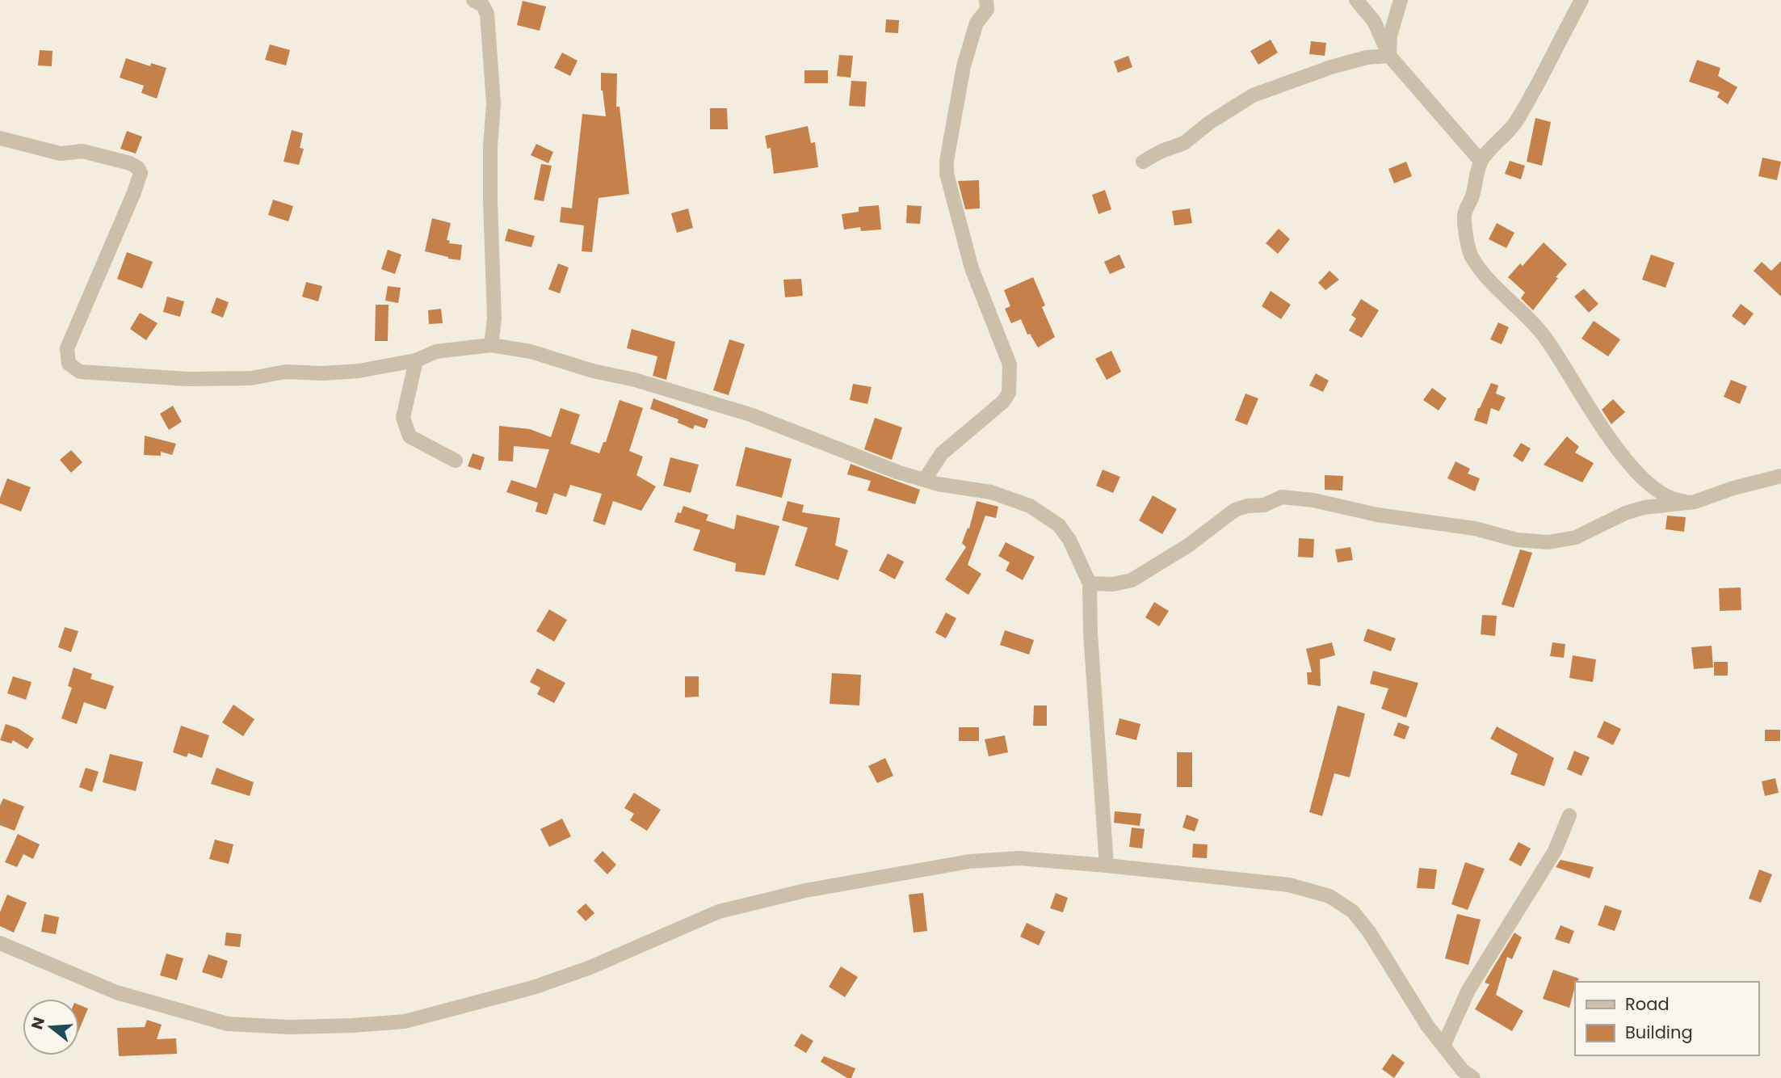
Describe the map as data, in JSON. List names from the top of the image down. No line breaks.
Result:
{"legend":["Road","Building"],"north":"left"}
